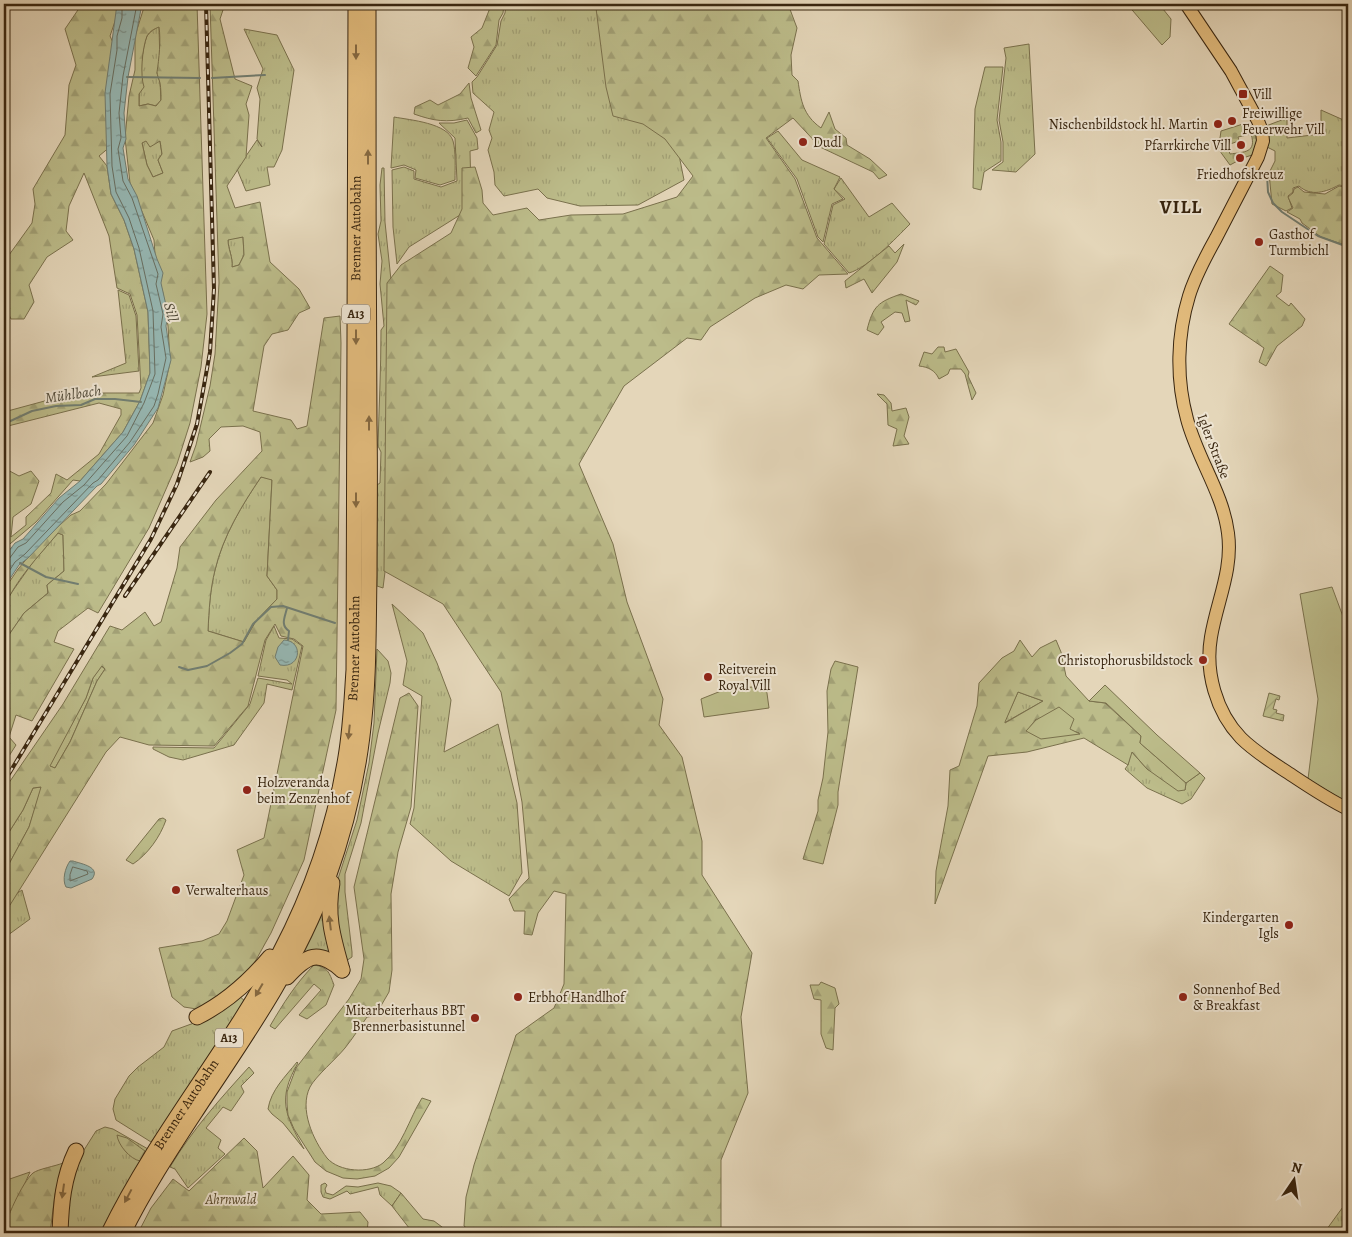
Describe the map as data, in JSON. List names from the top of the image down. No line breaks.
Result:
{"streets":{"highway":["Brenner Autobahn","A13"],"main road":["Igler Straße"]},"districts":["VILL"],"water":["Sill","Mühlbach"],"parks":["Ahrnwald"],"places":{"transit":["Vill"],"other":["Freiwillige Feuerwehr Vill","Nischenbildstock hl. Martin","Dudl","Pfarrkirche Vill","Friedhofskreuz","Gasthof Turmbichl","Christophorusbildstock","Reitverein Royal Vill","Holzveranda beim Zenzenhof","Verwalterhaus","Kindergarten Igls","Erbhof Handlhof","Sonnenhof Bed & Breakfast","Mitarbeiterhaus BBT Brennerbasistunnel"]},"north":"top"}
